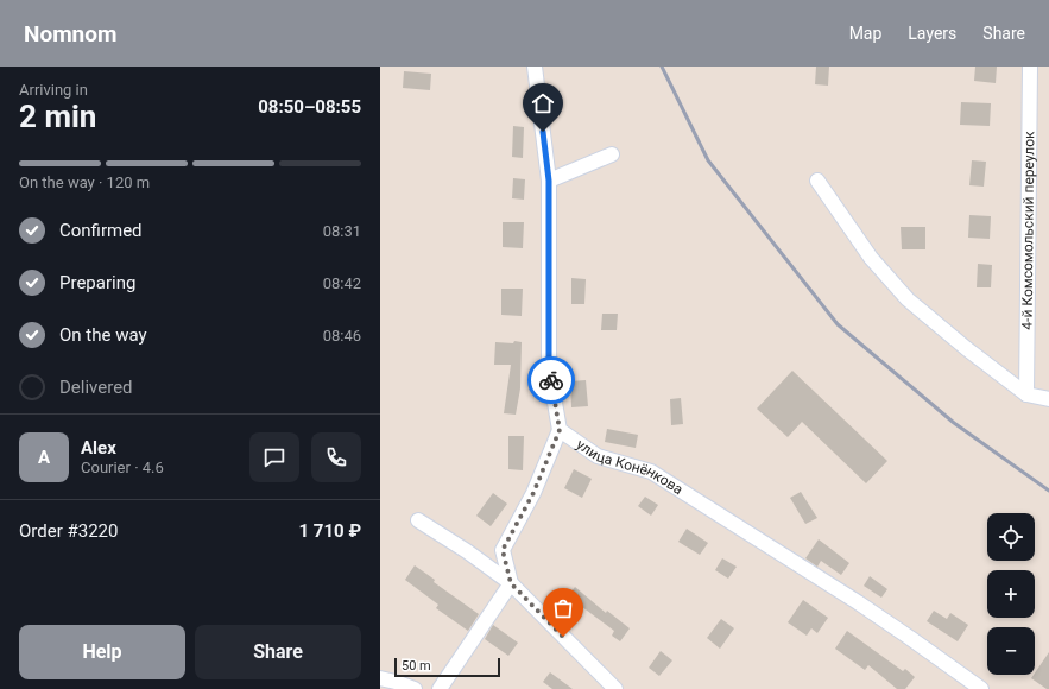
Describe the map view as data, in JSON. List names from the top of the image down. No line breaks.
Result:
{"streets":{"street":["4-й Комсомольский переулок","улица Конёнкова"]},"scale_bar":"50 m","page":{"header":"Nomnom","nav":["Map","Layers","Share"],"heading":["2 min","Arriving in","08:50–08:55"],"panel":["Alex","Courier · 4.6","Order #3220","1 710 ₽"],"bar":"On the way · 120 m","list":[["Confirmed","08:31"],["Preparing","08:42"],["On the way","08:46"],"Delivered"],"round":"A","map_buttons":["+","−"],"buttons":["Help","Share"],"scale":"50 m"}}
